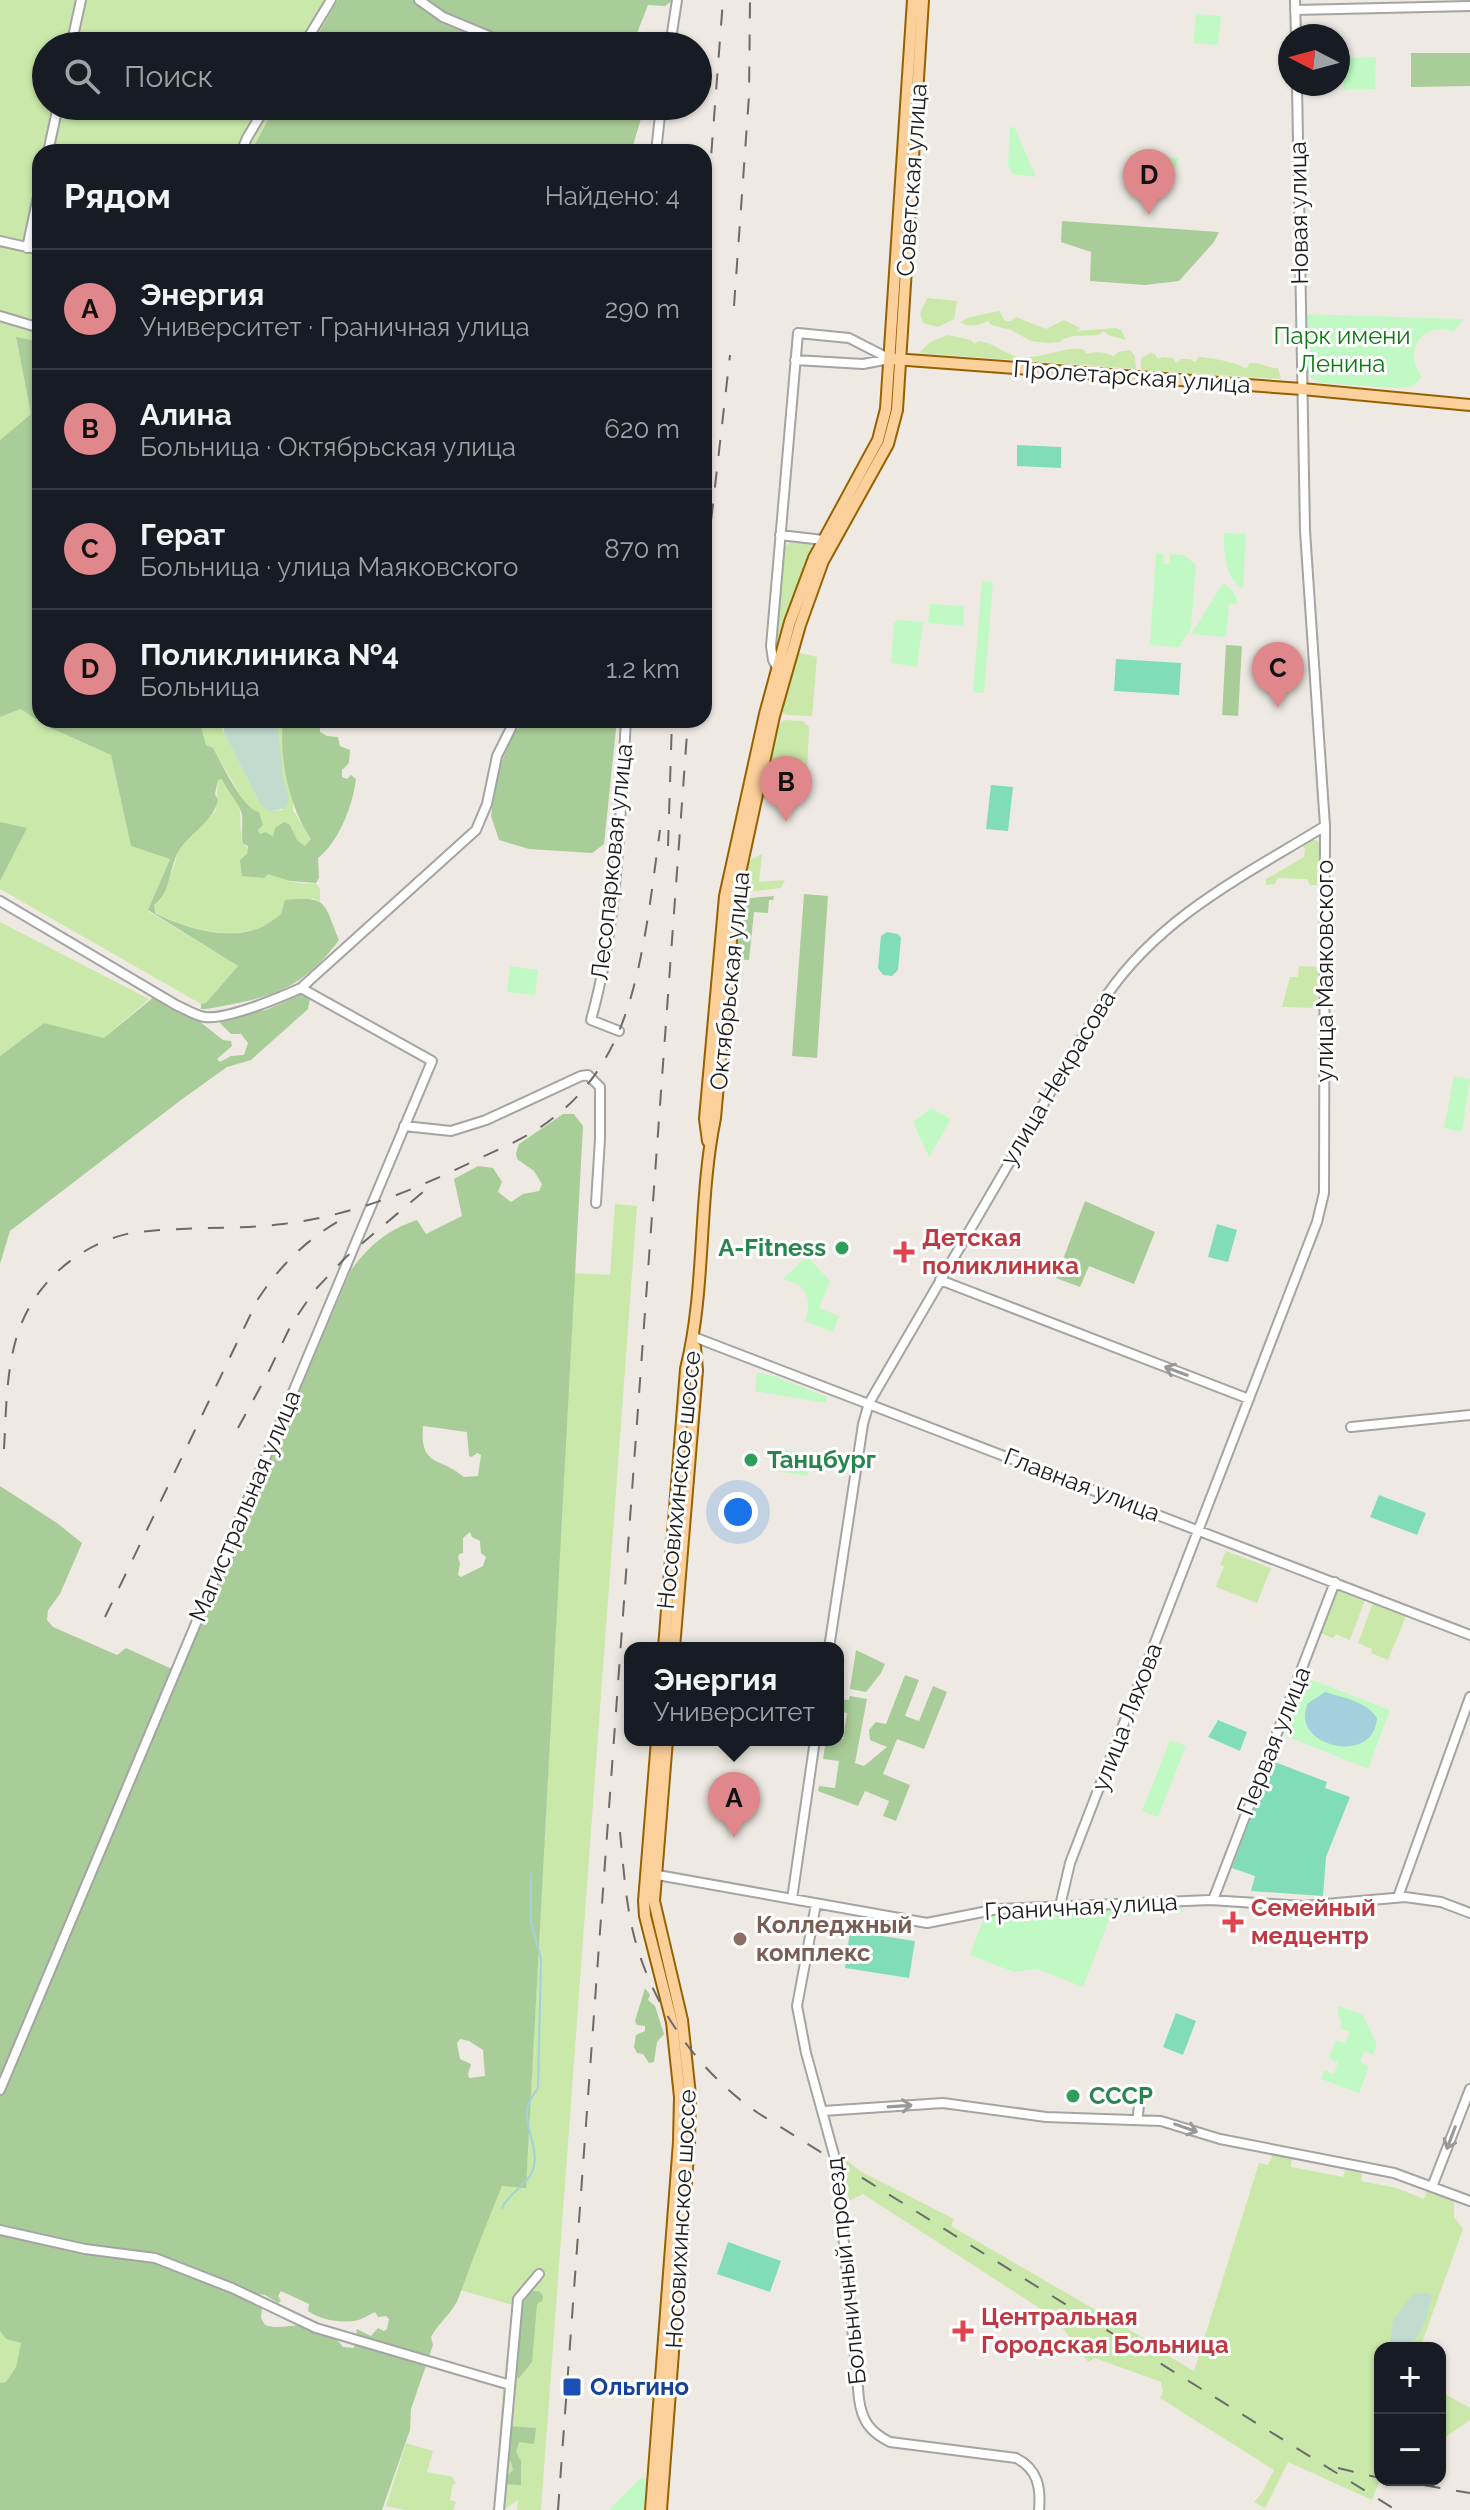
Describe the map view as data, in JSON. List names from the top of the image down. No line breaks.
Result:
{"streets":{"main road":["Советская улица","Пролетарская улица","Октябрьская улица","Носовихинское шоссе"],"street":["Новая улица","Лесопарковая улица","улица Маяковского","улица Некрасова","Главная улица","Магистральная улица","улица Ляхова","Первая улица","Граничная улица","Больничный проезд"]},"crossings":[["Советская улица","Пролетарская улица"],["Советская улица","Октябрьская улица"],["Новая улица","Пролетарская улица"],["Новая улица","улица Маяковского"],["Пролетарская улица","улица Маяковского"],["Пролетарская улица","Октябрьская улица"],["улица Маяковского","улица Некрасова"],["улица Маяковского","Главная улица"],["улица Маяковского","улица Ляхова"],["Октябрьская улица","Носовихинское шоссе"],["Октябрьская улица","Главная улица"],["улица Некрасова","Главная улица"],["Носовихинское шоссе","Главная улица"],["Носовихинское шоссе","Граничная улица"],["Главная улица","улица Ляхова"],["Главная улица","Первая улица"],["улица Ляхова","Граничная улица"],["Первая улица","Граничная улица"],["Граничная улица","Больничный проезд"]],"parks":["Парк имени Ленина"],"places":{"other":["A-Fitness","Танцбург","Колледжный комплекс","СССР"],"health":["Детская поликлиника","Семейный медцентр","Центральная Городская Больница"],"transit":["Ольгино"]},"north":"left","page":{"search":"Поиск","heading":["Рядом","Найдено: 4"],"pins":["D","C","B","A"],"list":[{"mark":"A","name":"Энергия","note":"Университет · Граничная улица","value":"290 m"},{"mark":"B","name":"Алина","note":"Больница · Октябрьская улица","value":"620 m"},{"mark":"C","name":"Герат","note":"Больница · улица Маяковского","value":"870 m"},{"mark":"D","name":"Поликлиника №4","note":"Больница","value":"1.2 km"}],"popup":["Энергия","Университет"],"map_buttons":["+","−"]}}
